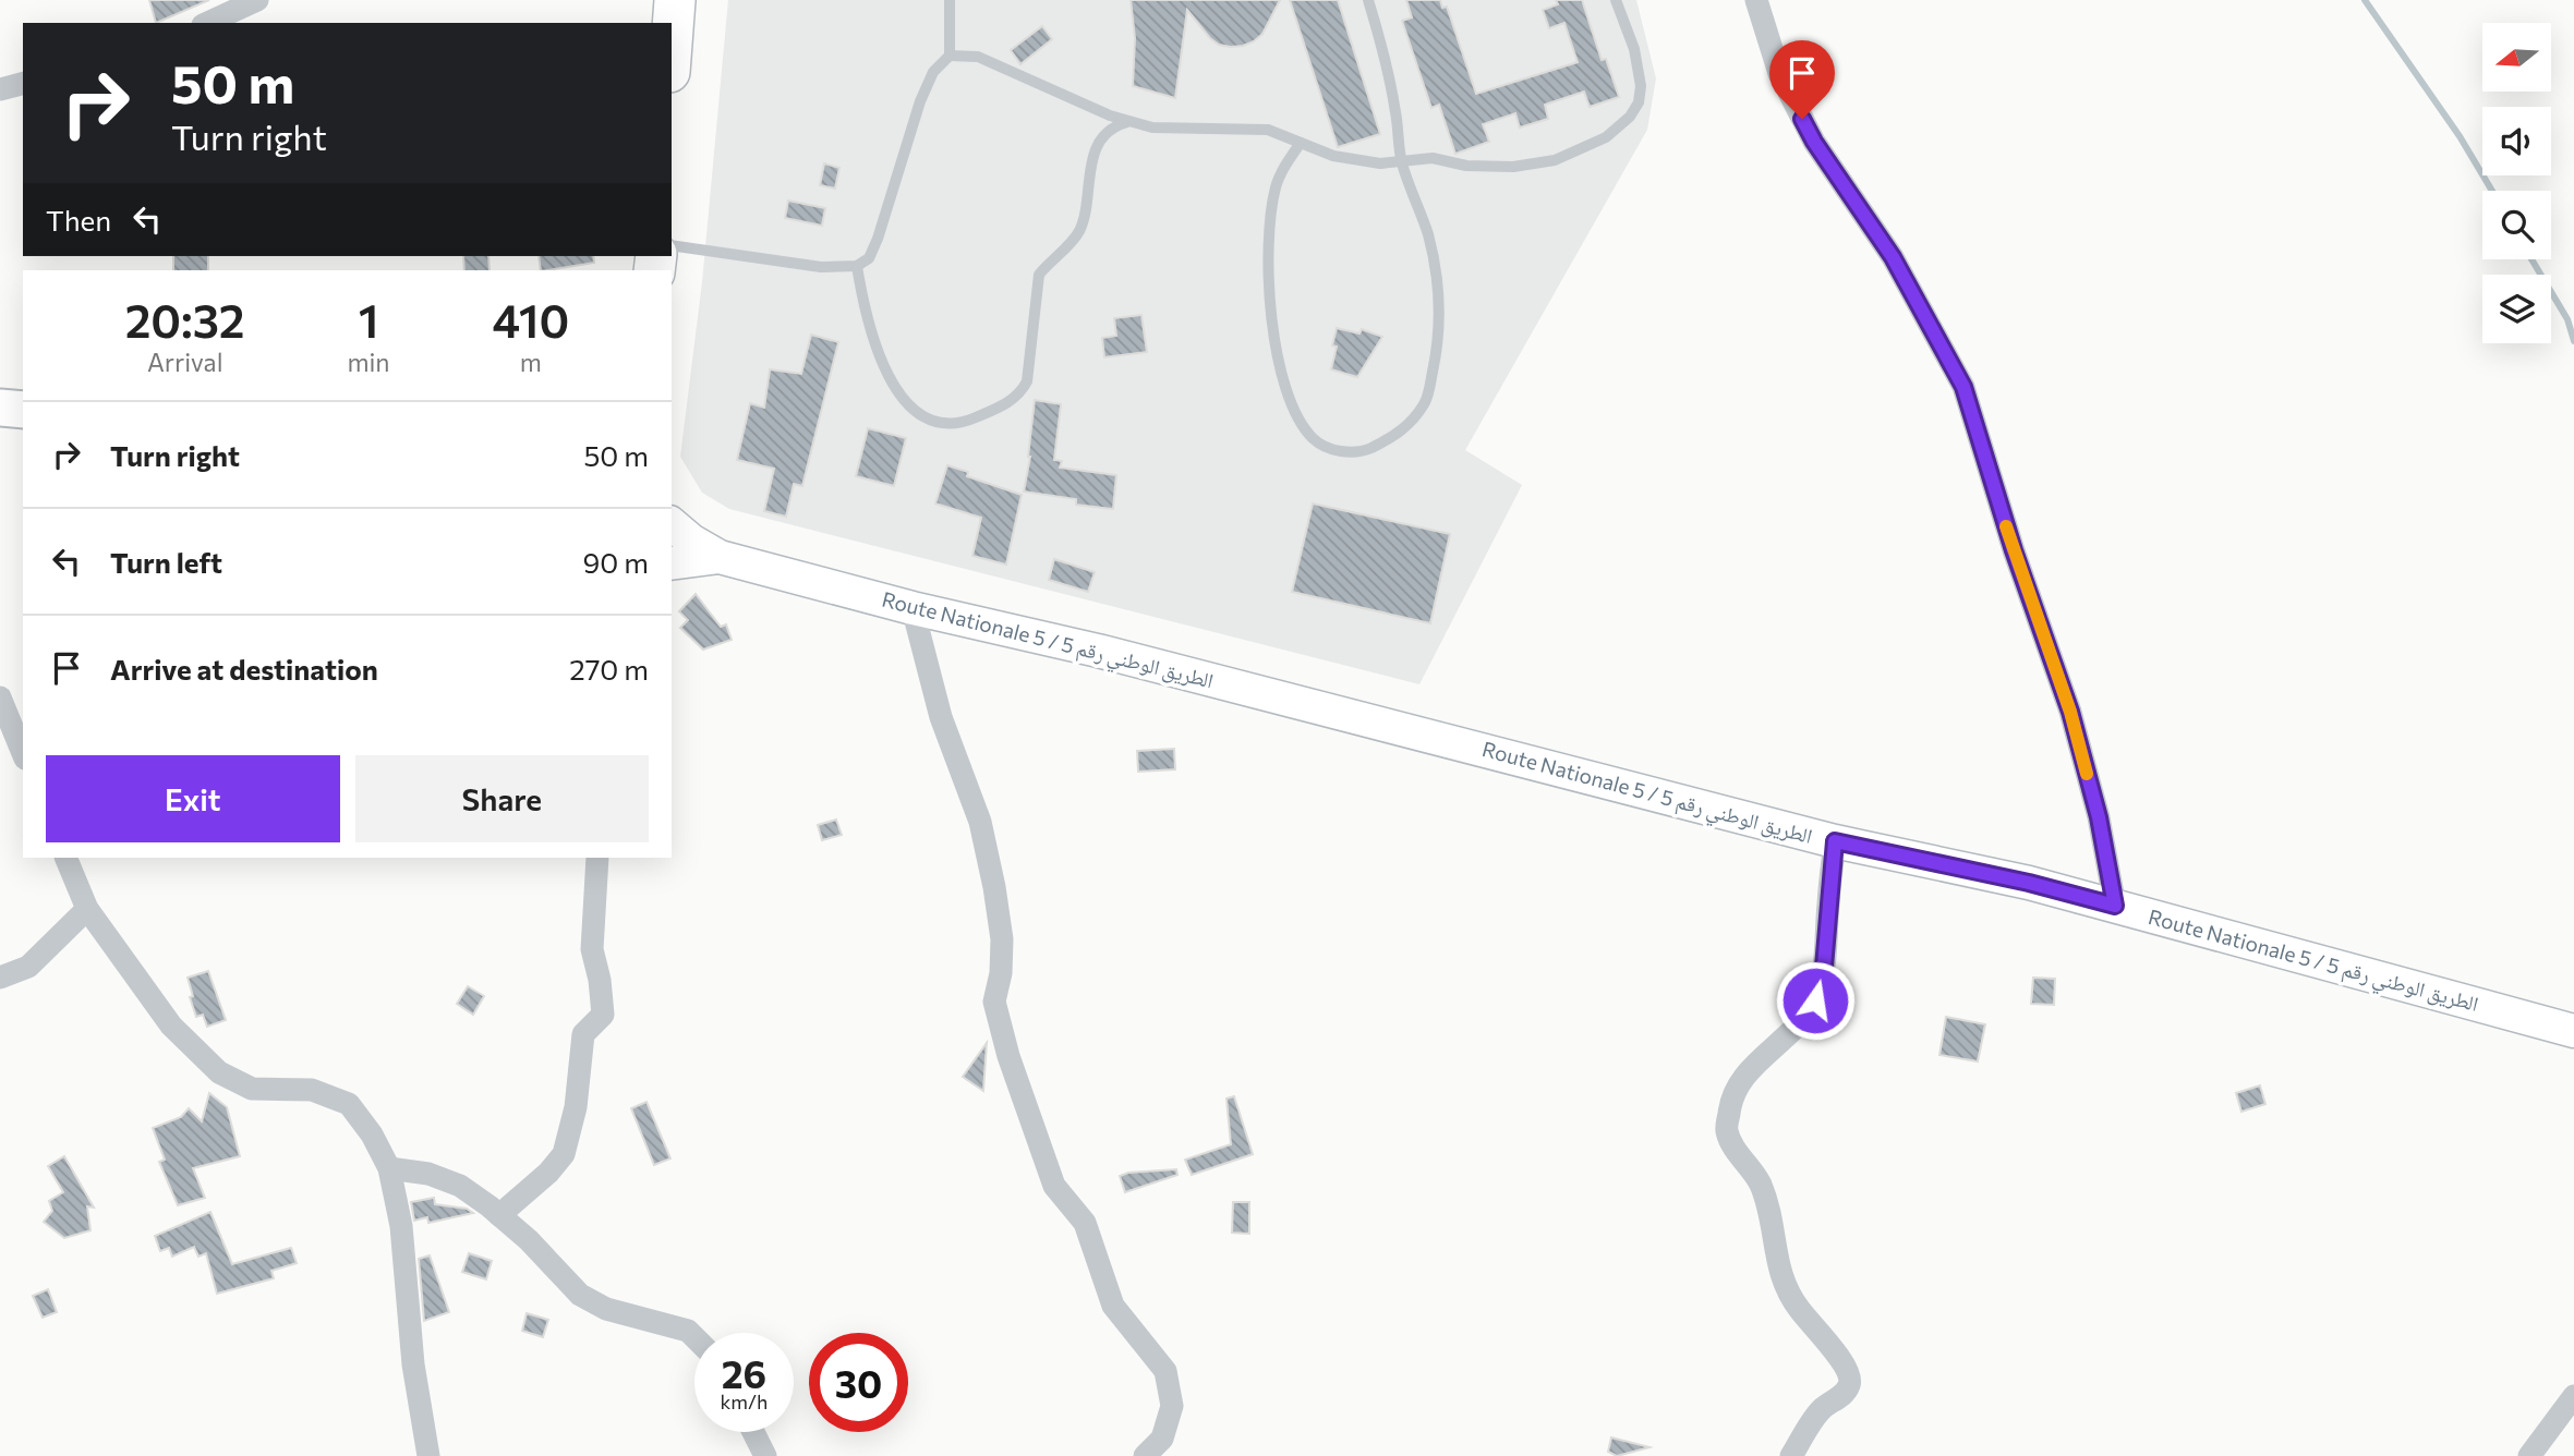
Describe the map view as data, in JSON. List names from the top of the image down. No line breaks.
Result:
{"streets":{"main road":["Route Nationale 5 / الطريق الوطني رقم 5"]},"north":"left","page":{"turn":["50 m","Turn right"],"then":"Then","eta":["20:32","Arrival","1","min","410","m"],"list":[{"name":"Turn right","value":"50 m"},{"name":"Turn left","value":"90 m"},{"name":"Arrive at destination","value":"270 m"}],"buttons":["Exit","Share"],"speed":"26 km/h","limit":"30"}}
